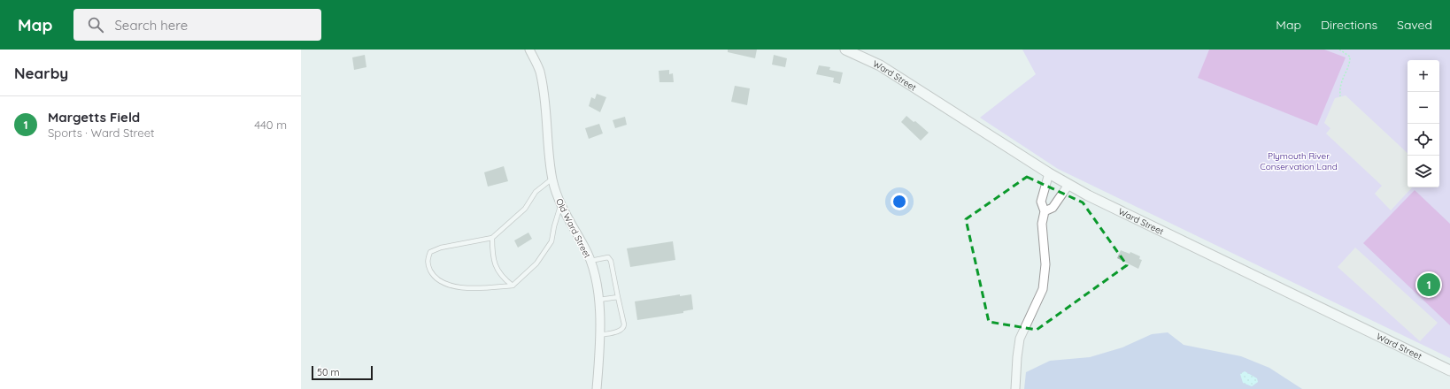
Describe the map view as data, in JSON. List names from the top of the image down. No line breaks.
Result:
{"streets":{"street":["Ward Street","Old Ward Street"]},"parks":["Plymouth River Conservation Land"],"scale_bar":"50 m","page":{"header":"Map","search":"Search here","nav":["Map","Directions","Saved"],"heading":"Nearby","map_buttons":["+","−"],"list":[{"mark":"1","name":"Margetts Field","note":"Sports · Ward Street","value":"440 m"}],"pins":"1","scale":"50 m"}}
